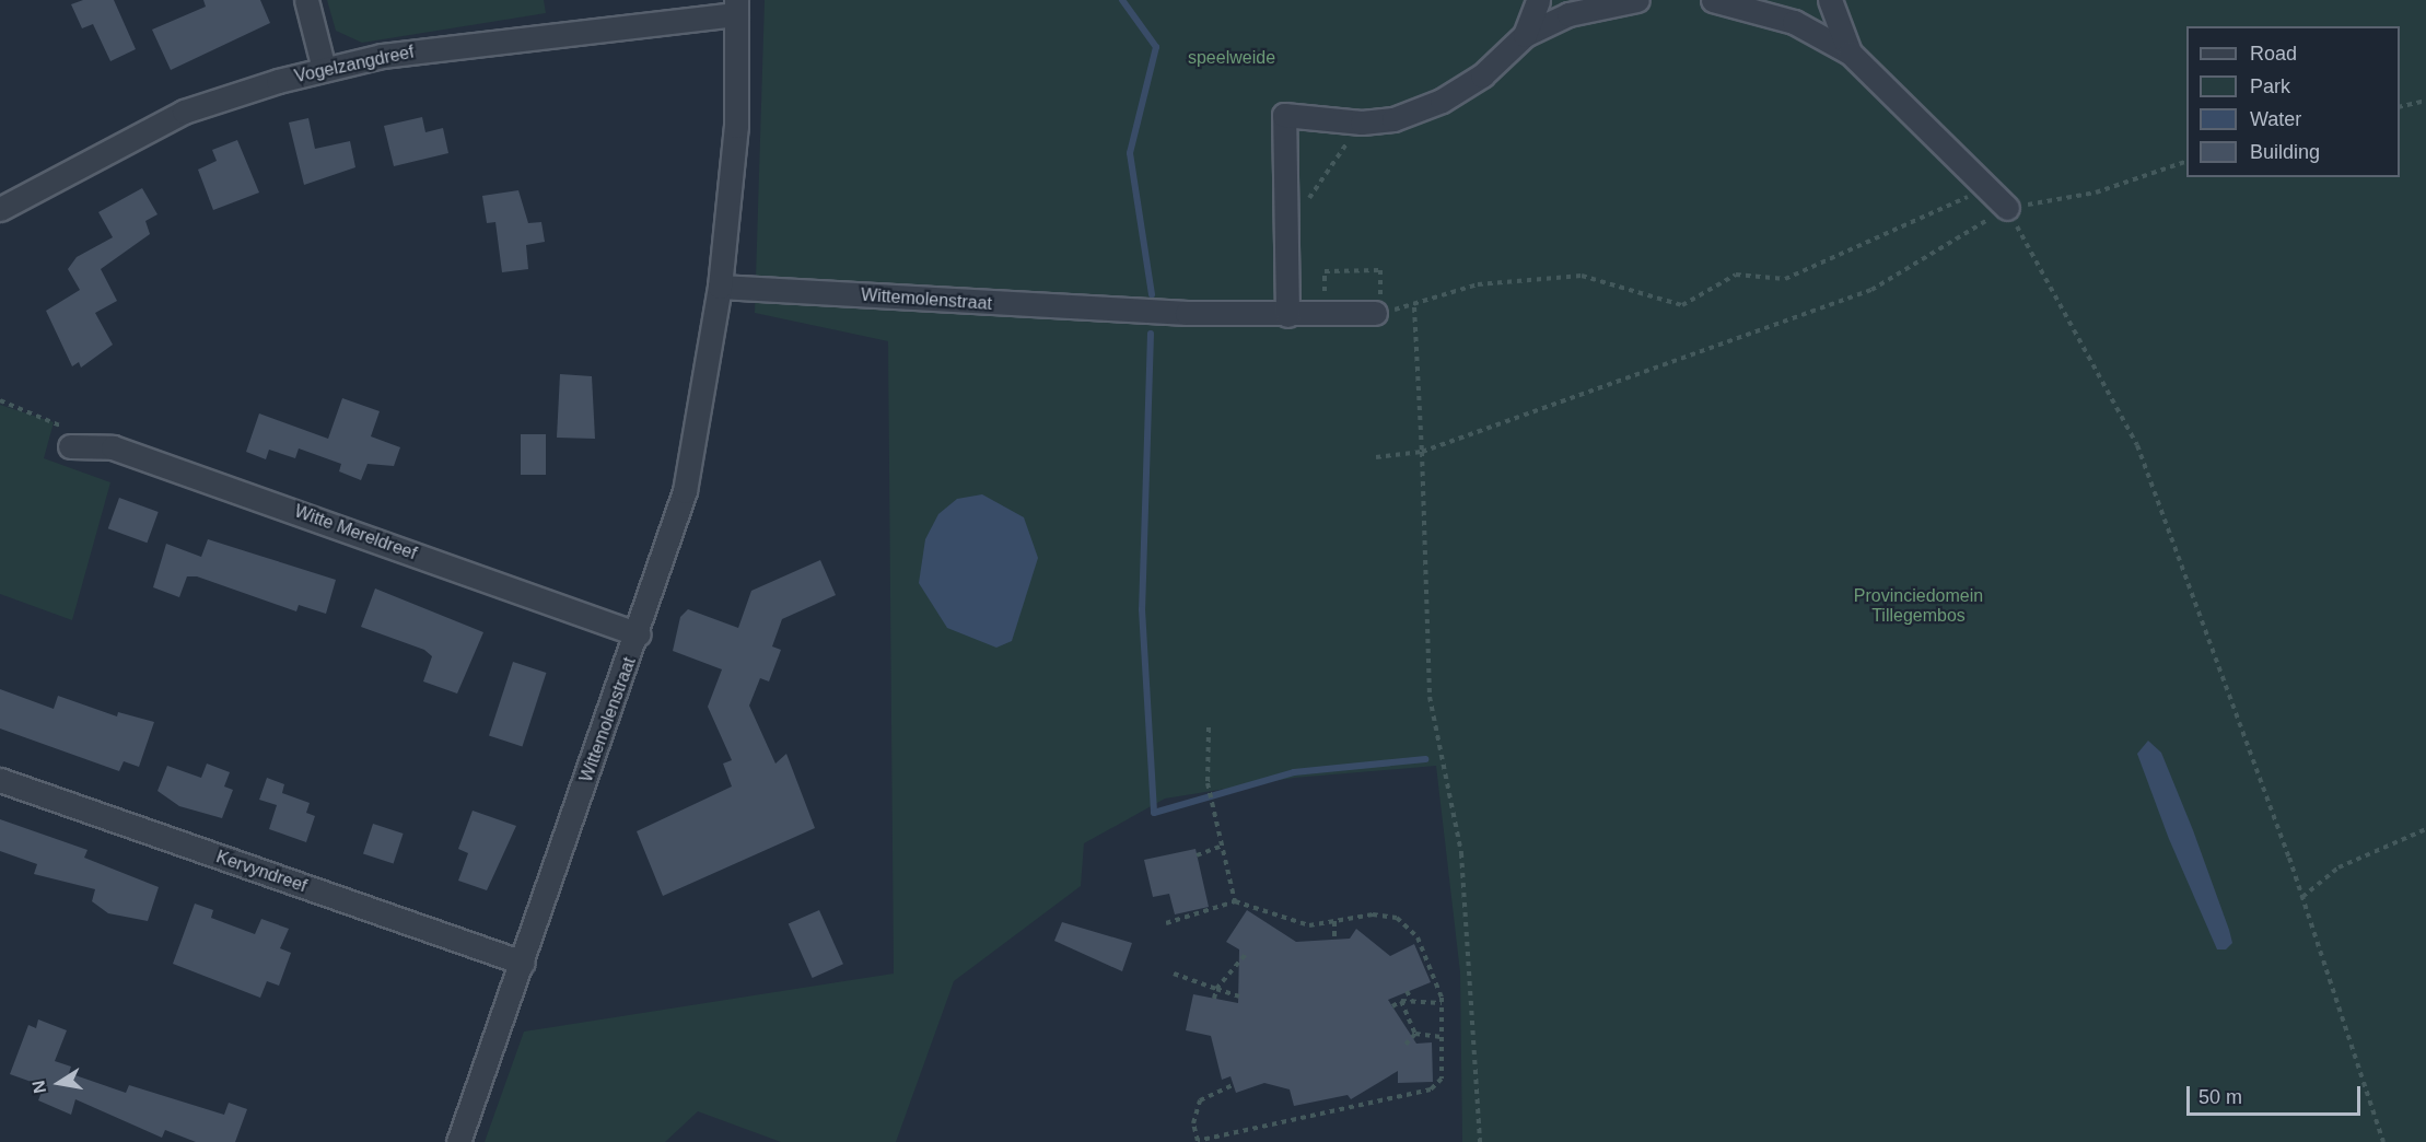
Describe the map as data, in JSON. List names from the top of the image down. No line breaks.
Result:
{"streets":{"street":["Vogelzangdreef","Wittemolenstraat","Witte Mereldreef","Kervyndreef"]},"crossings":[["Vogelzangdreef","Wittemolenstraat"],["Wittemolenstraat","Witte Mereldreef"],["Wittemolenstraat","Kervyndreef"]],"parks":["speelweide","Provinciedomein Tillegembos"],"legend":["Road","Park","Water","Building"],"scale_bar":"50 m","north":"left"}
